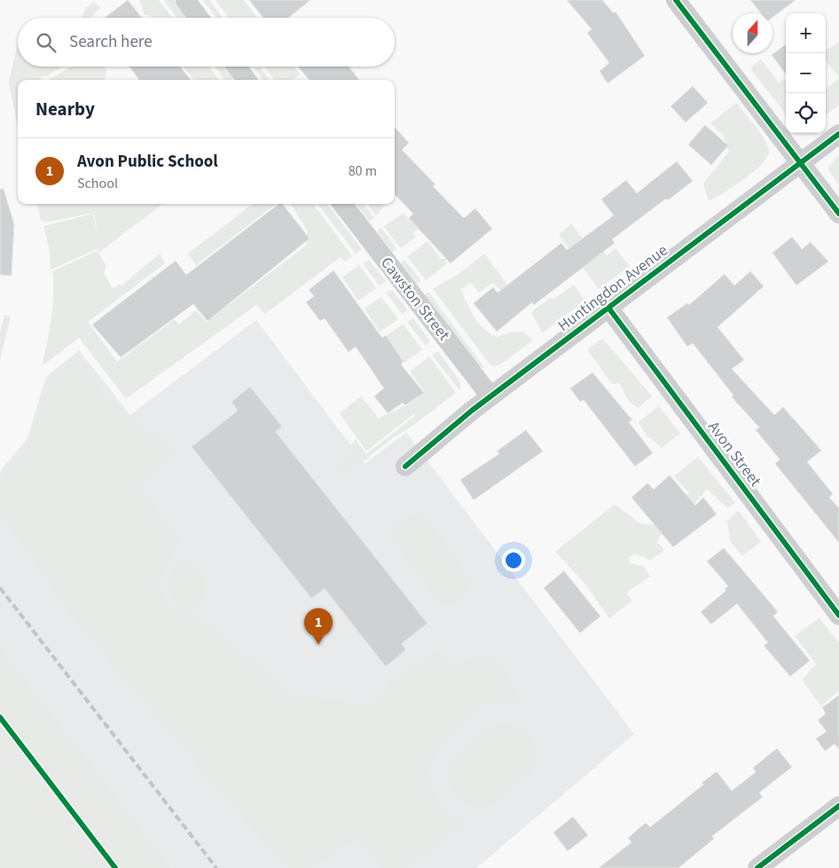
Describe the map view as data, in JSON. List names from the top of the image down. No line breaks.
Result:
{"streets":{"street":["Huntingdon Avenue","Cawston Street","Avon Street"]},"crossings":[["Huntingdon Avenue","Cawston Street"],["Huntingdon Avenue","Avon Street"]],"north":"top","page":{"map_buttons":["+","−"],"search":"Search here","heading":"Nearby","list":[{"mark":"1","name":"Avon Public School","note":"School","value":"80 m"}],"pins":"1"}}
